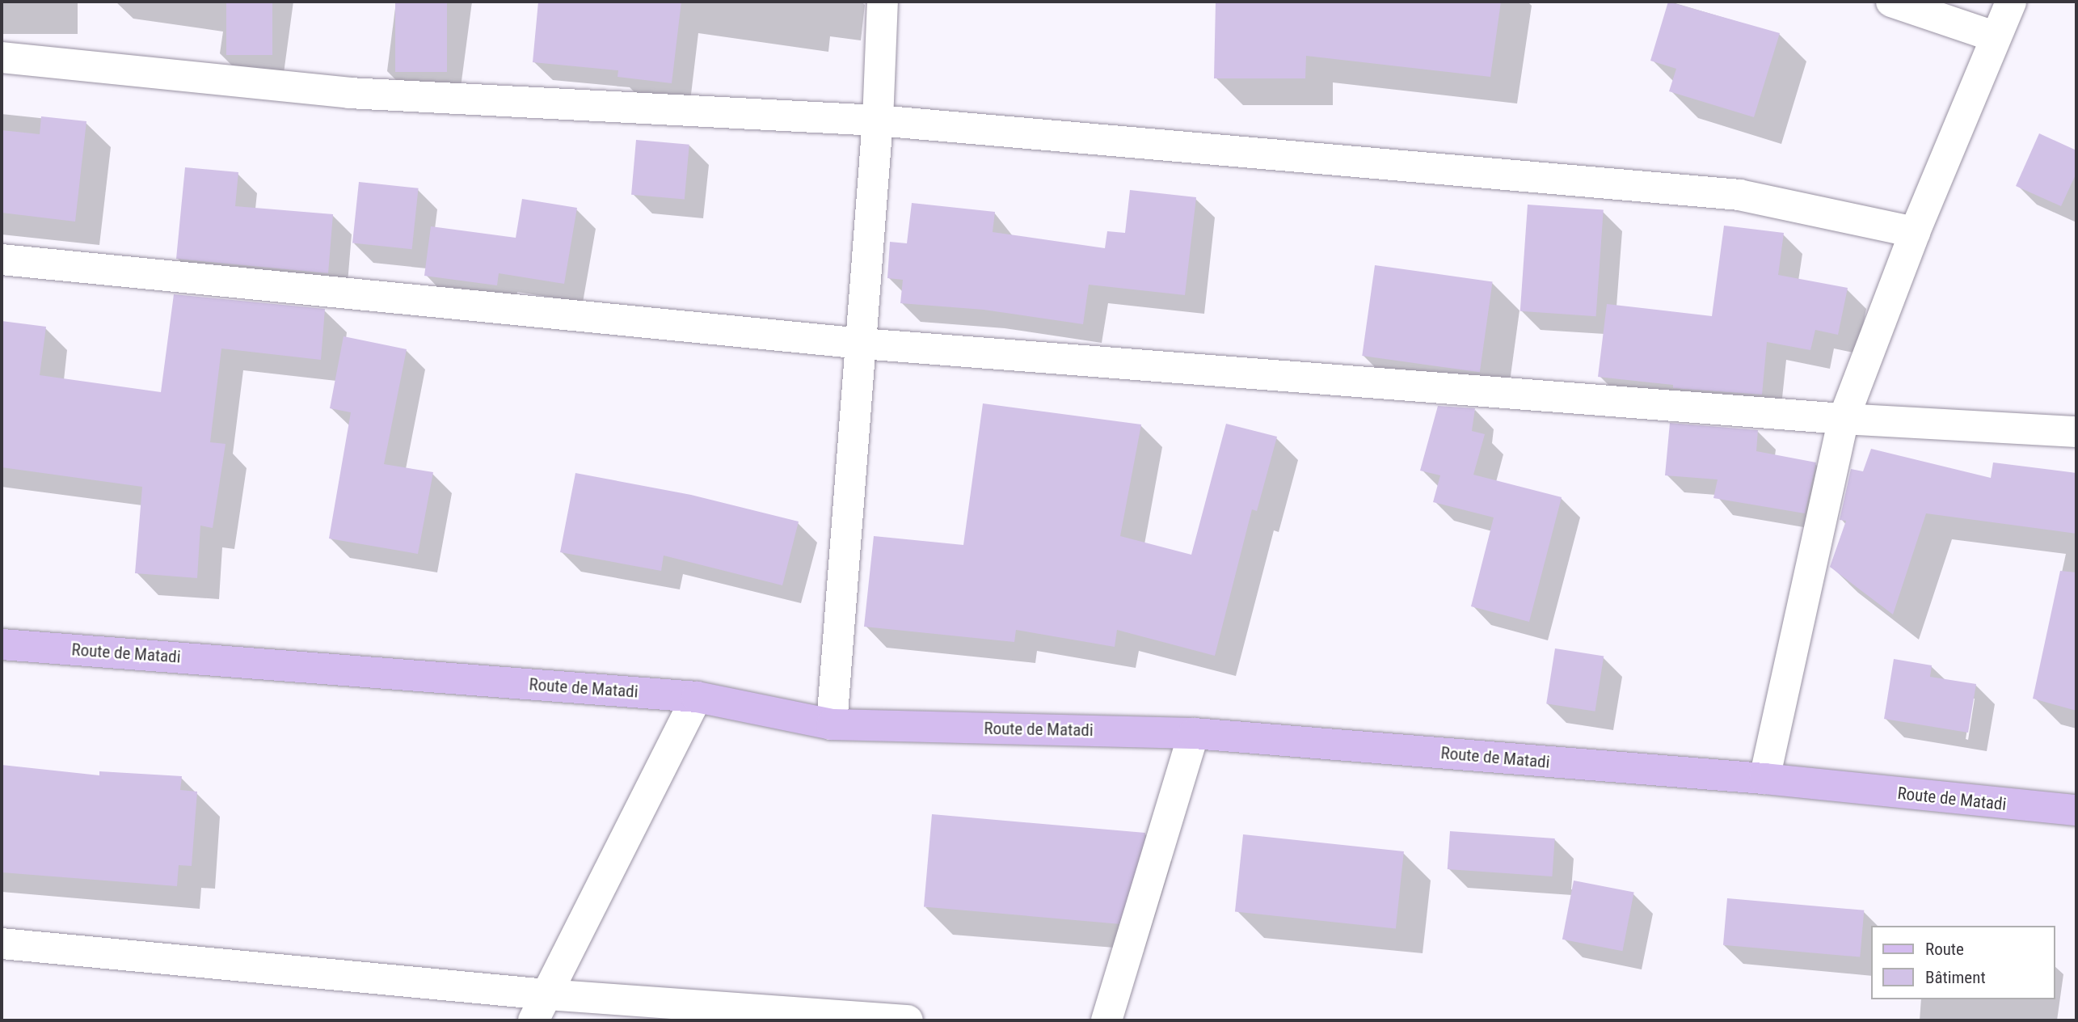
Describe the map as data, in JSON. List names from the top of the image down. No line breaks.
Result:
{"streets":{"main road":["Route de Matadi"]},"legend":["Route","Bâtiment"]}
